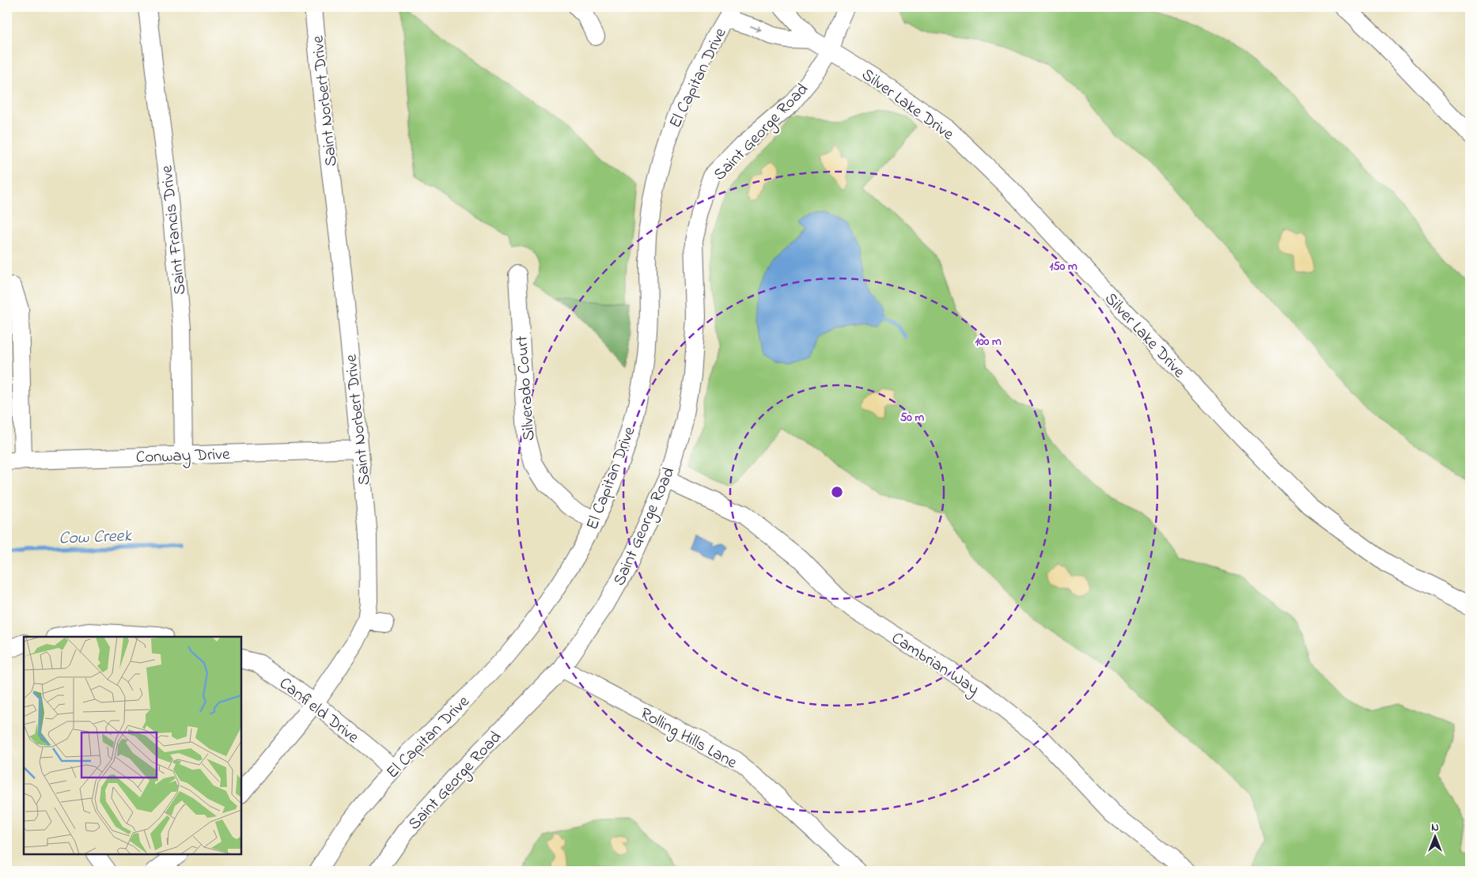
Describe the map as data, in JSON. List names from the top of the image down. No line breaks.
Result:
{"streets":{"street":["El Capitan Drive","Saint Norbert Drive","Silver Lake Drive","Saint George Road","Saint Francis Drive","Silverado Court","Conway Drive","Cambrian Way","Canfield Drive","Rolling Hills Lane"]},"crossings":[["El Capitan Drive","Silverado Court"],["El Capitan Drive","Canfield Drive"],["Saint Norbert Drive","Conway Drive"],["Saint Norbert Drive","Canfield Drive"],["Silver Lake Drive","Saint George Road"],["Saint George Road","Cambrian Way"],["Saint George Road","Rolling Hills Lane"],["Saint Francis Drive","Conway Drive"]],"water":["Cow Creek"],"north":"top","rings":["150 m","100 m","50 m"]}
